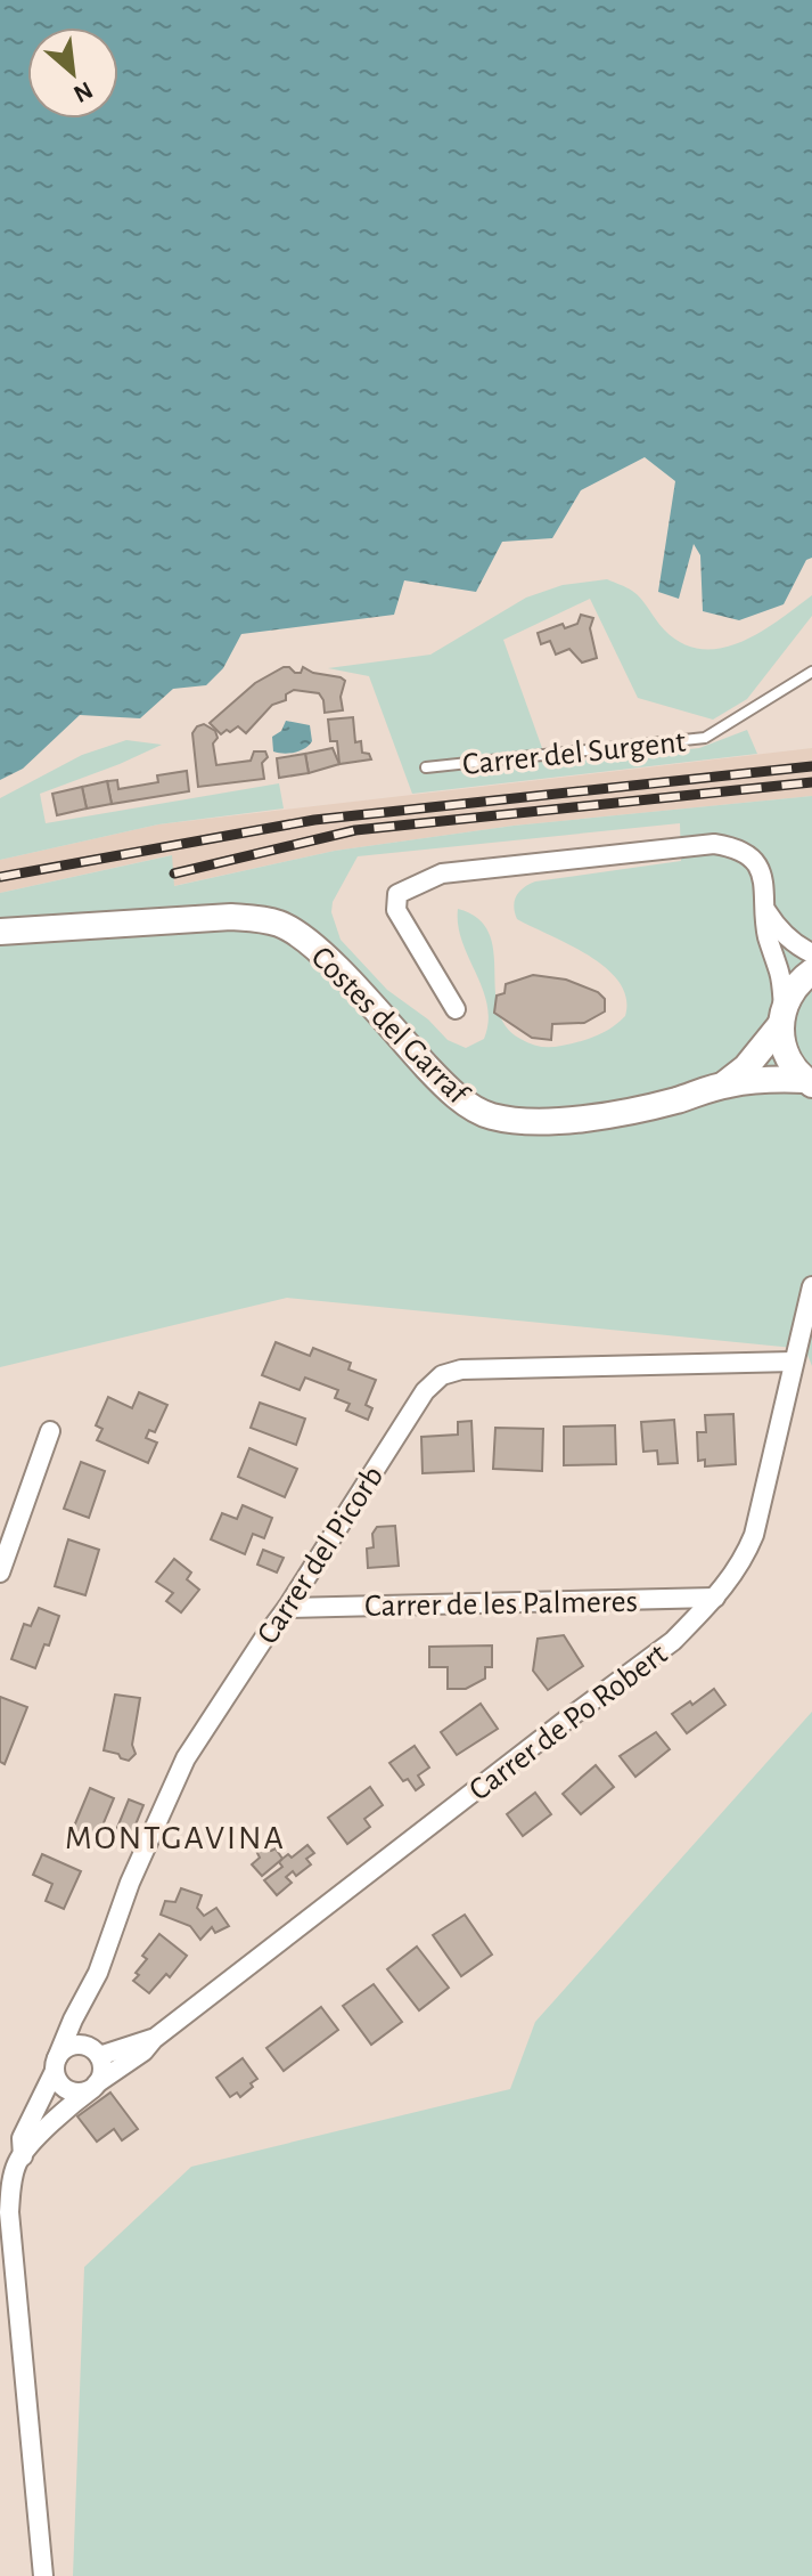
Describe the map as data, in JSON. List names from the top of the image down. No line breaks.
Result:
{"streets":{"main road":["Costes del Garraf"],"street":["Carrer del Picorb","Carrer de les Palmeres","Carrer de Po Robert"],"lane":["Carrer del Surgent"]},"crossings":[["Carrer del Picorb","Carrer de les Palmeres"],["Carrer del Picorb","Carrer de Po Robert"],["Carrer de les Palmeres","Carrer de Po Robert"]],"districts":["MONTGAVINA"],"north":"bottom right"}
